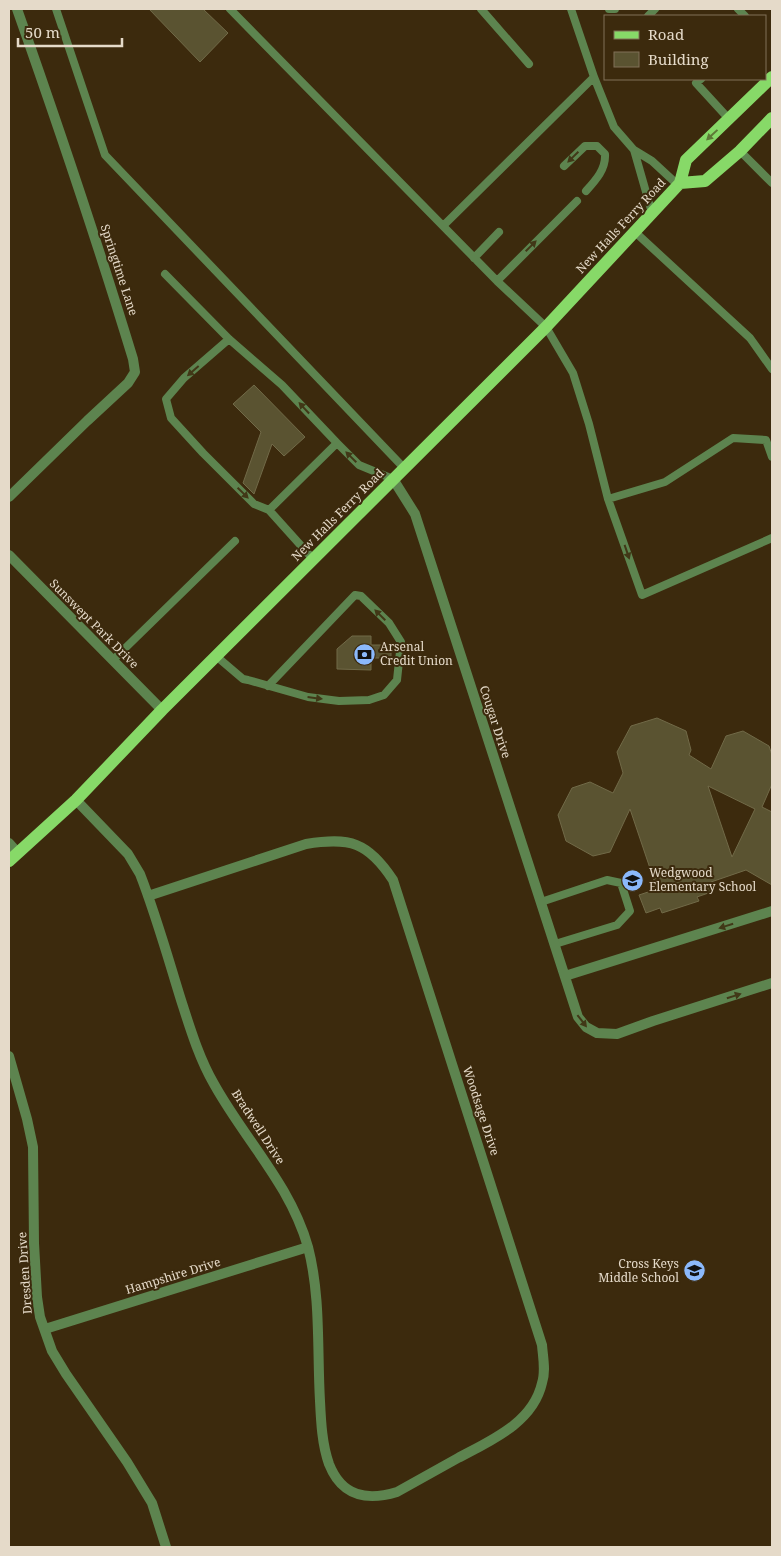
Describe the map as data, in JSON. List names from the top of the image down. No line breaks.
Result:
{"streets":{"main road":["New Halls Ferry Road"],"street":["Springtime Lane","Sunswept Park Drive","Cougar Drive","Woodsage Drive","Bradwell Drive","Dresden Drive","Hampshire Drive"]},"crossings":[["New Halls Ferry Road","Sunswept Park Drive"],["New Halls Ferry Road","Cougar Drive"],["New Halls Ferry Road","Bradwell Drive"],["Woodsage Drive","Bradwell Drive"],["Bradwell Drive","Hampshire Drive"],["Dresden Drive","Hampshire Drive"]],"places":{"bank":["Arsenal Credit Union"],"school or university":["Wedgwood Elementary School","Cross Keys Middle School"]},"legend":["Road","Building"],"scale_bar":"50 m"}
